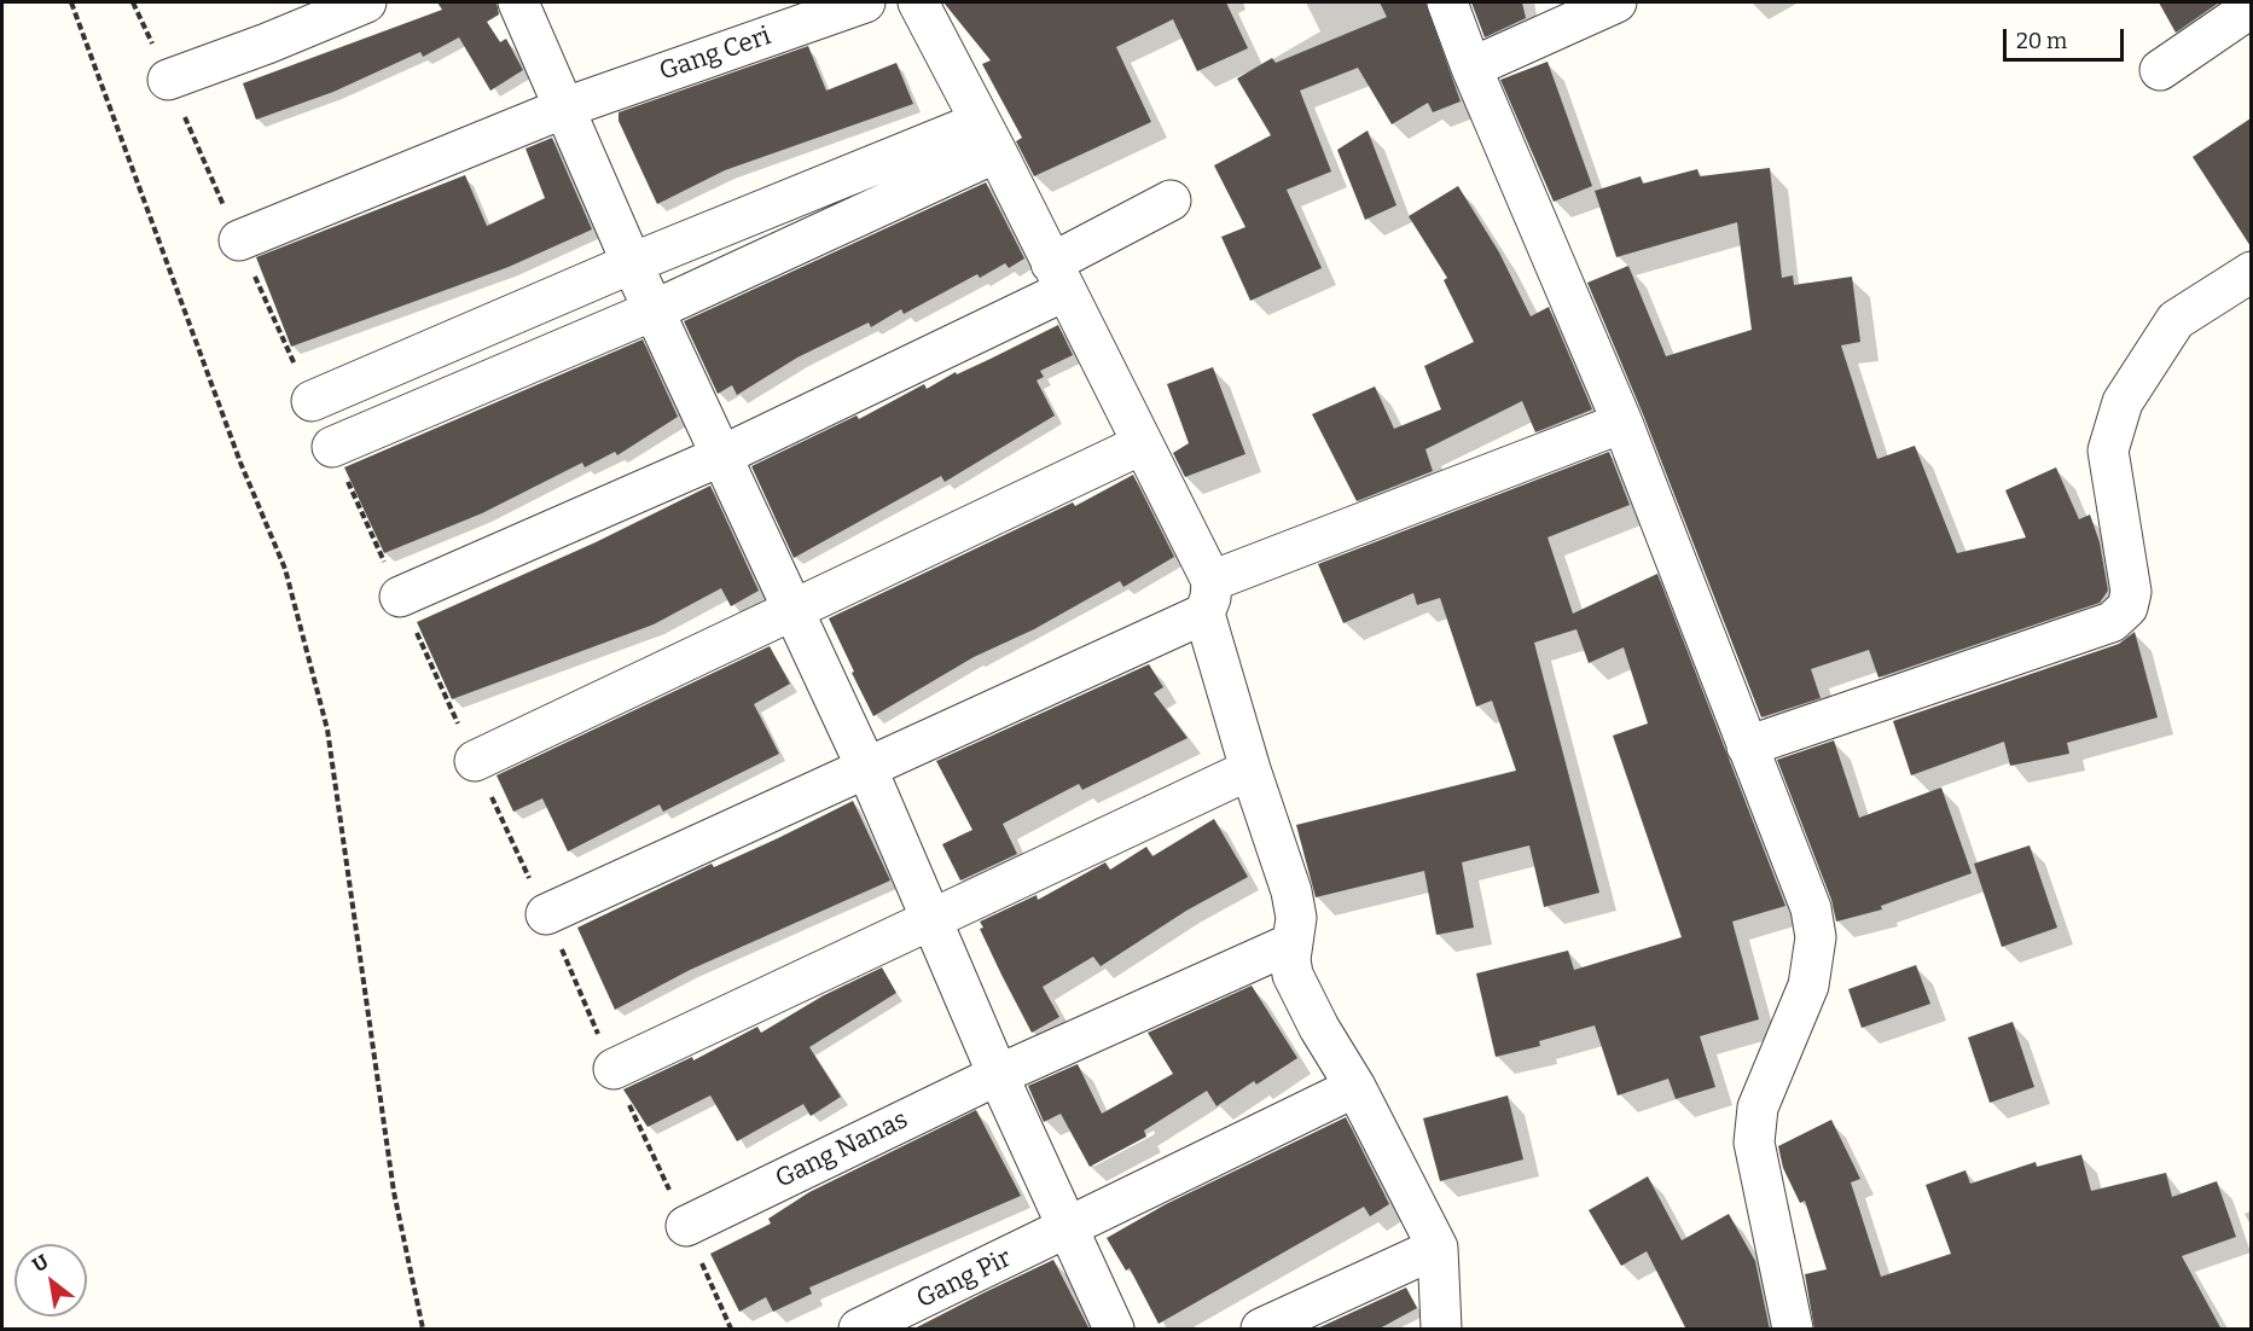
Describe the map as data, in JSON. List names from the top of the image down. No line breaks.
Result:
{"streets":{"street":["Gang Ceri","Gang Nanas","Gang Pir"]},"scale_bar":"20 m","north":"top left"}
